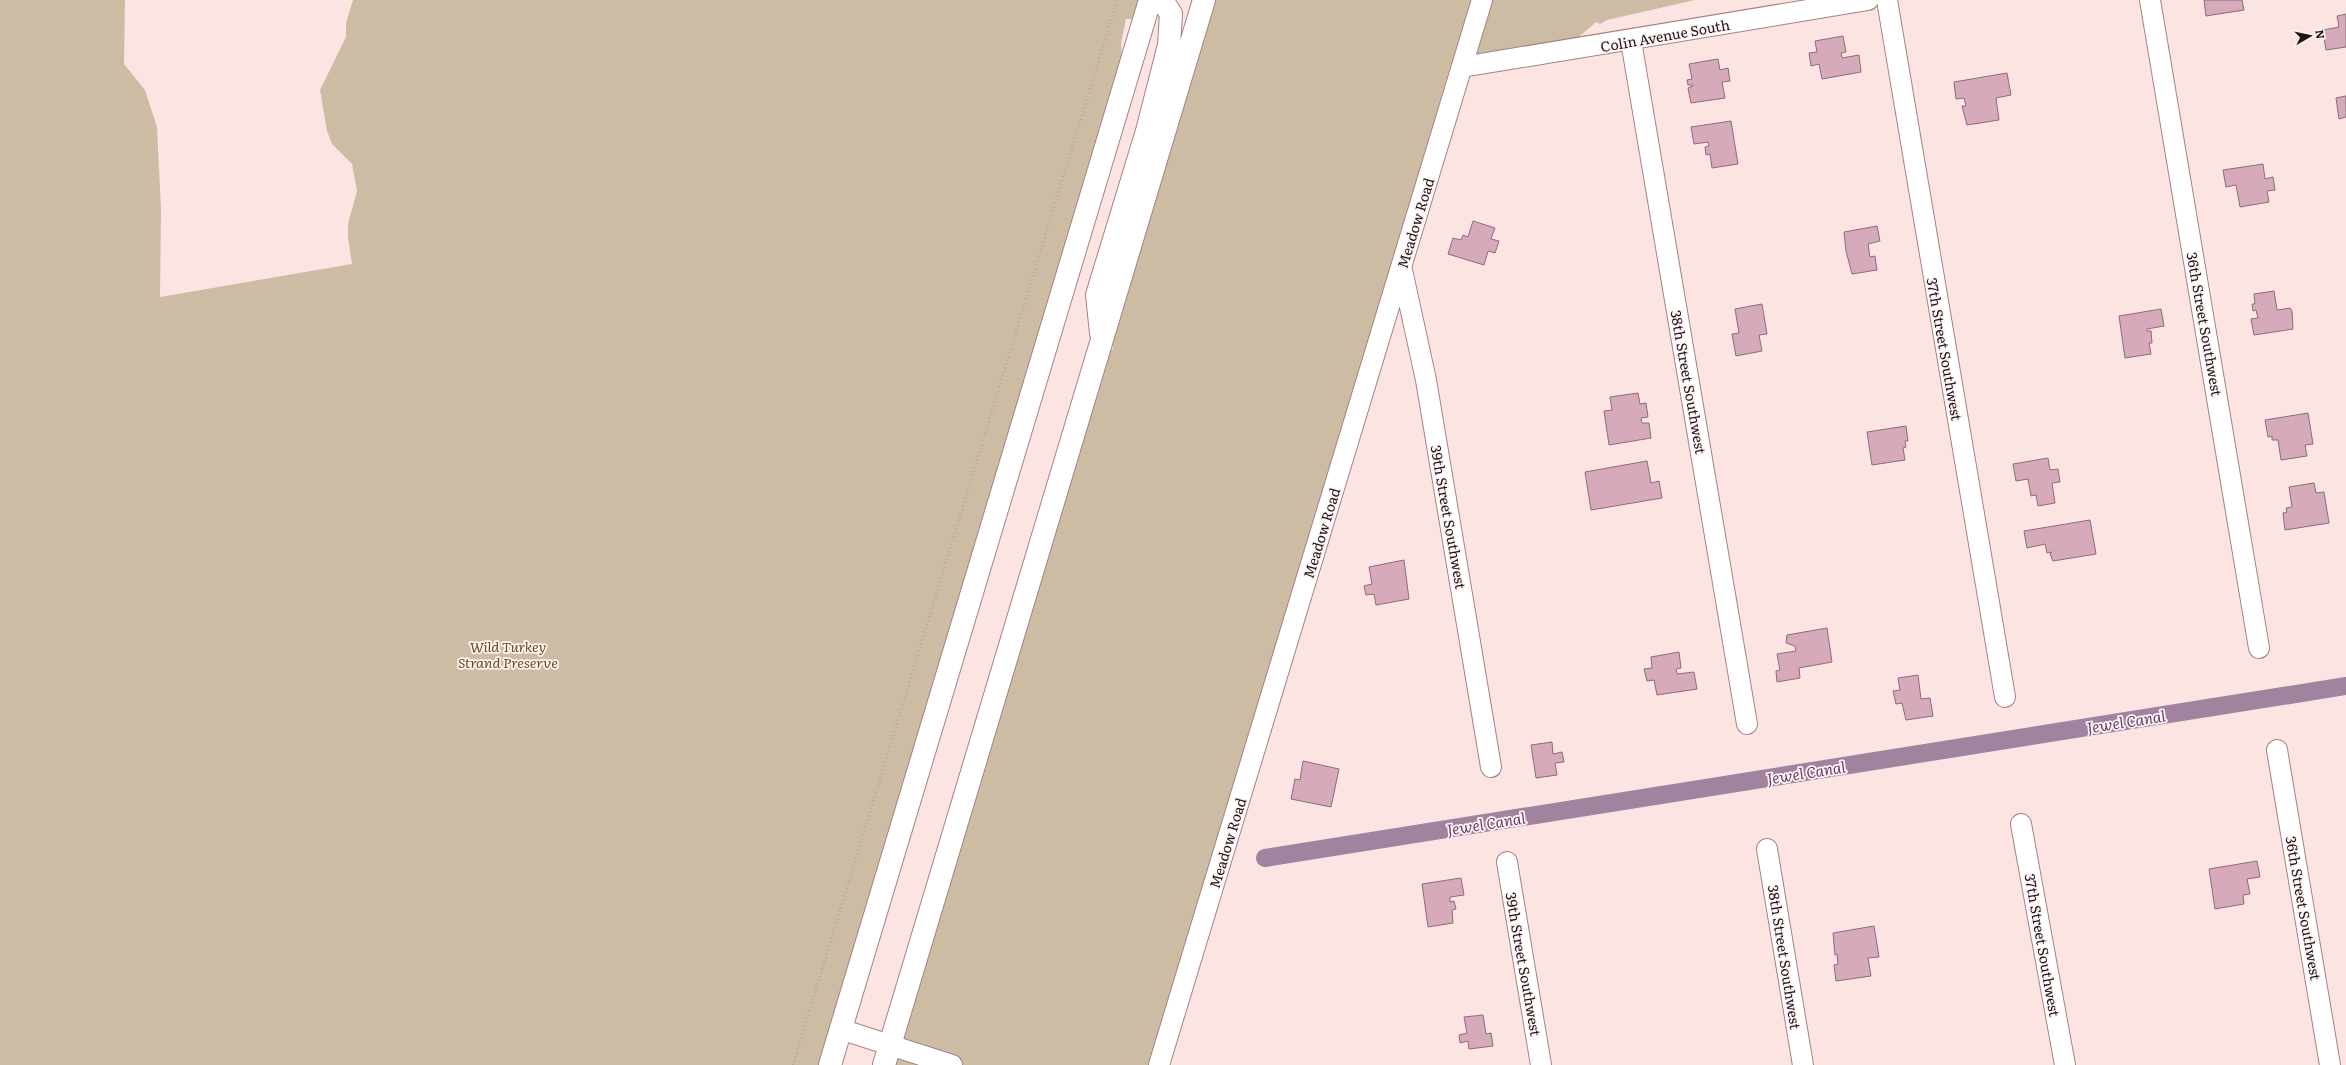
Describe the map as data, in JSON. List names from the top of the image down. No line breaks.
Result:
{"streets":{"street":["Colin Avenue South","Meadow Road","36th Street Southwest","37th Street Southwest","38th Street Southwest","39th Street Southwest"]},"crossings":[["Colin Avenue South","Meadow Road"],["Colin Avenue South","38th Street Southwest"],["Meadow Road","39th Street Southwest"]],"water":["Jewel Canal"],"parks":["Wild Turkey Strand Preserve"],"north":"right"}
